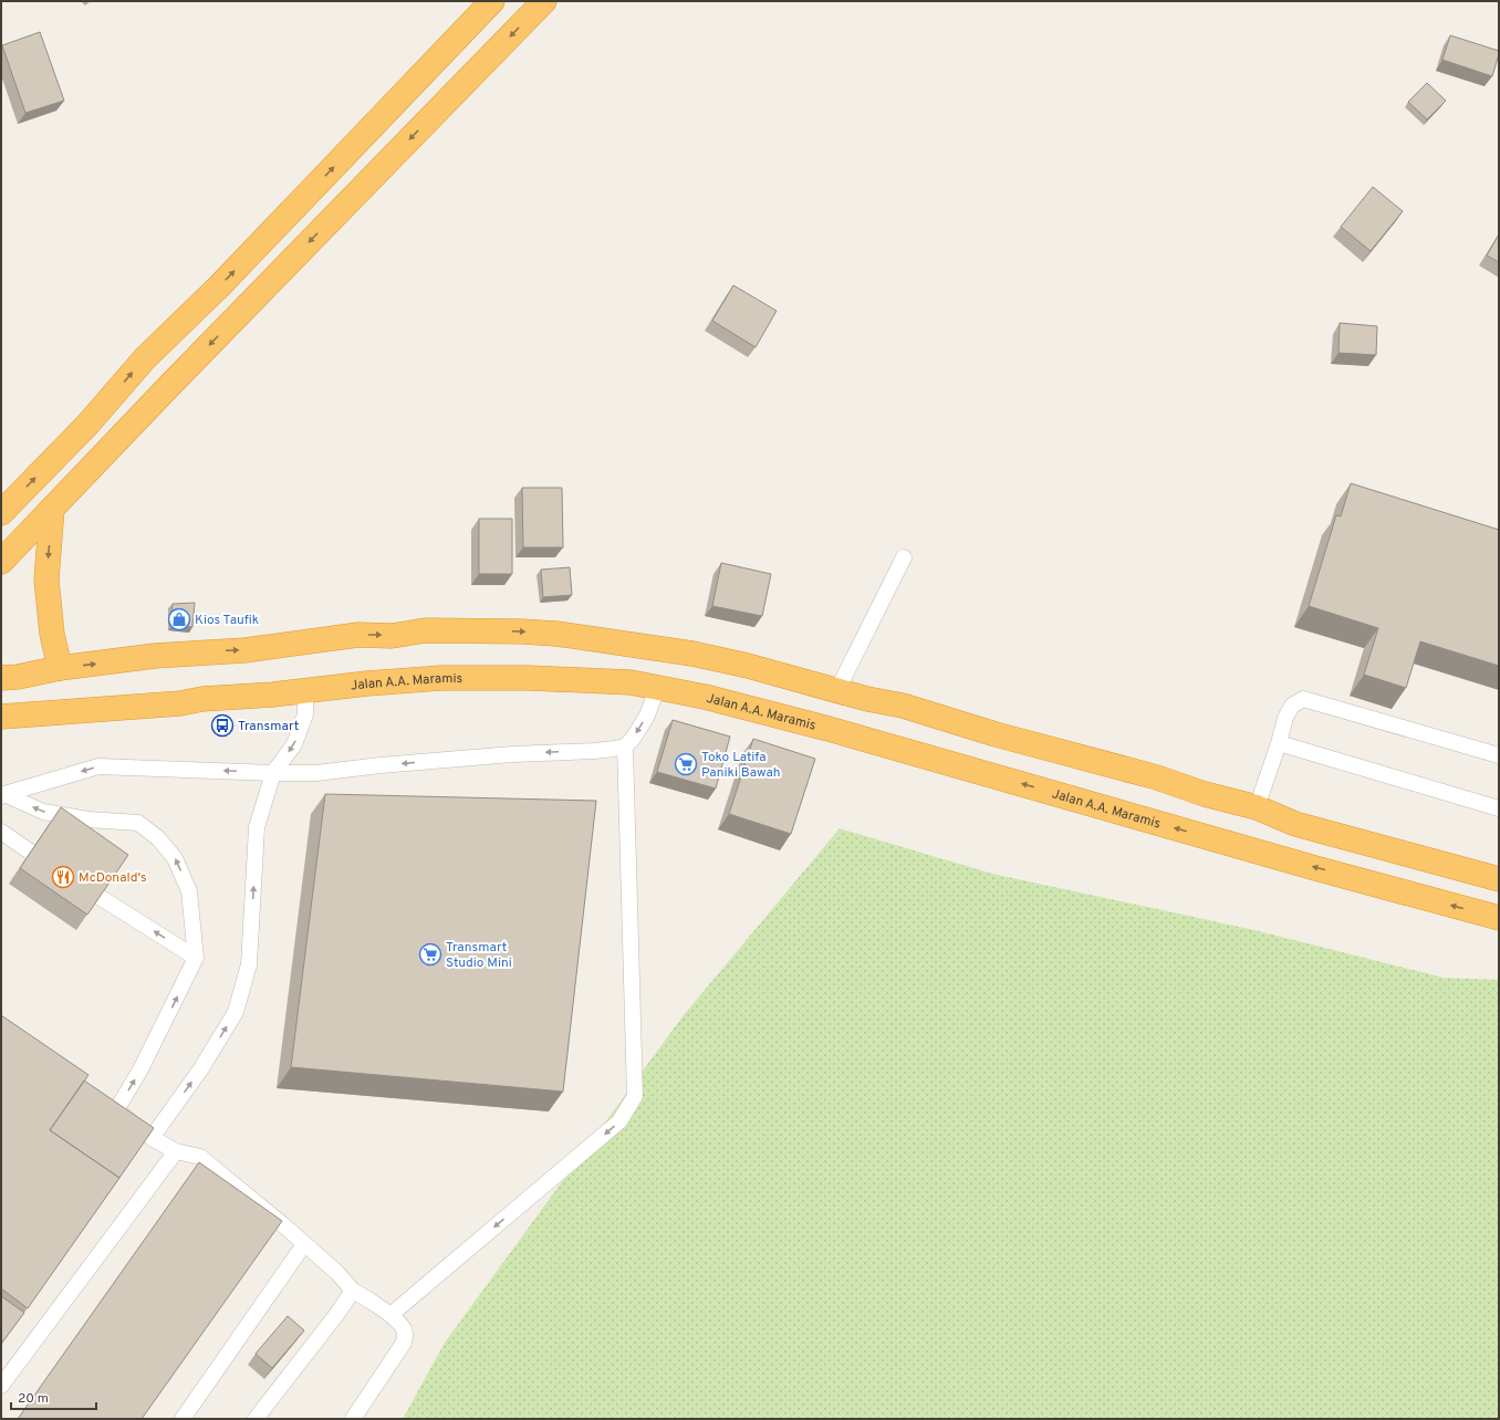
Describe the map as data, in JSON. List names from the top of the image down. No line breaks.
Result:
{"streets":{"highway":["Jalan A.A. Maramis"]},"places":{"shop":["Kios Taufik"],"bus stop":["Transmart"],"supermarket":["Toko Latifa Paniki Bawah","Transmart Studio Mini"],"restaurant":["McDonald's"]},"scale_bar":"20 m"}
